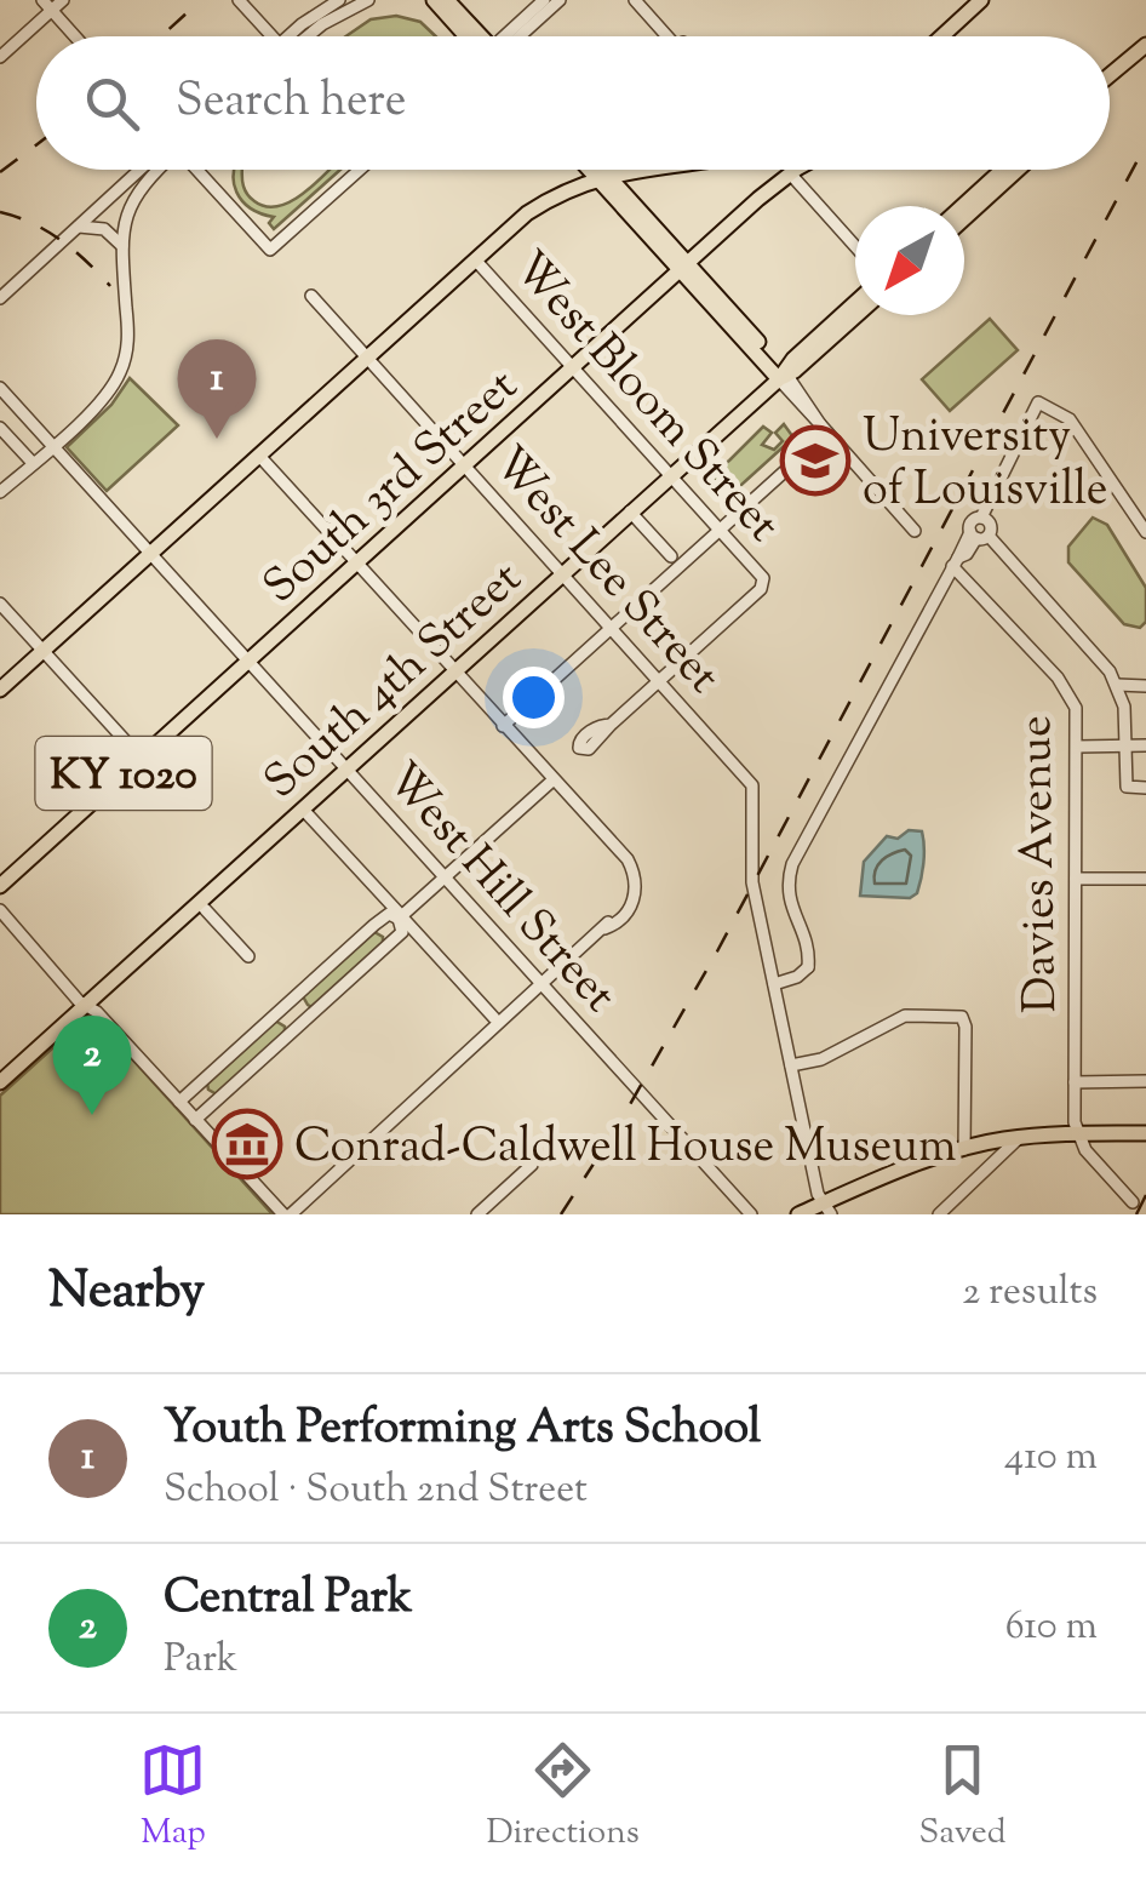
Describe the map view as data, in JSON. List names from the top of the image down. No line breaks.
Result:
{"streets":{"main road":["South 3rd Street","South 4th Street","KY 1020"],"street":["West Bloom Street","West Lee Street","Davies Avenue","West Hill Street"]},"crossings":[["West Bloom Street","South 3rd Street"],["West Bloom Street","West Lee Street"],["West Bloom Street","South 4th Street"],["West Bloom Street","KY 1020"],["South 3rd Street","West Lee Street"],["South 3rd Street","West Hill Street"],["West Lee Street","South 4th Street"],["West Lee Street","KY 1020"],["South 4th Street","West Hill Street"],["KY 1020","West Hill Street"]],"places":{"school or university":["University of Louisville"],"museum":["Conrad-Caldwell House Museum"]},"north":"bottom left","page":{"search":"Search here","pins":["1","2"],"heading":["Nearby","2 results"],"list":[{"mark":"1","name":"Youth Performing Arts School","note":"School · South 2nd Street","value":"410 m"},{"mark":"2","name":"Central Park","note":"Park","value":"610 m"}],"nav":["Map","Directions","Saved"]}}
